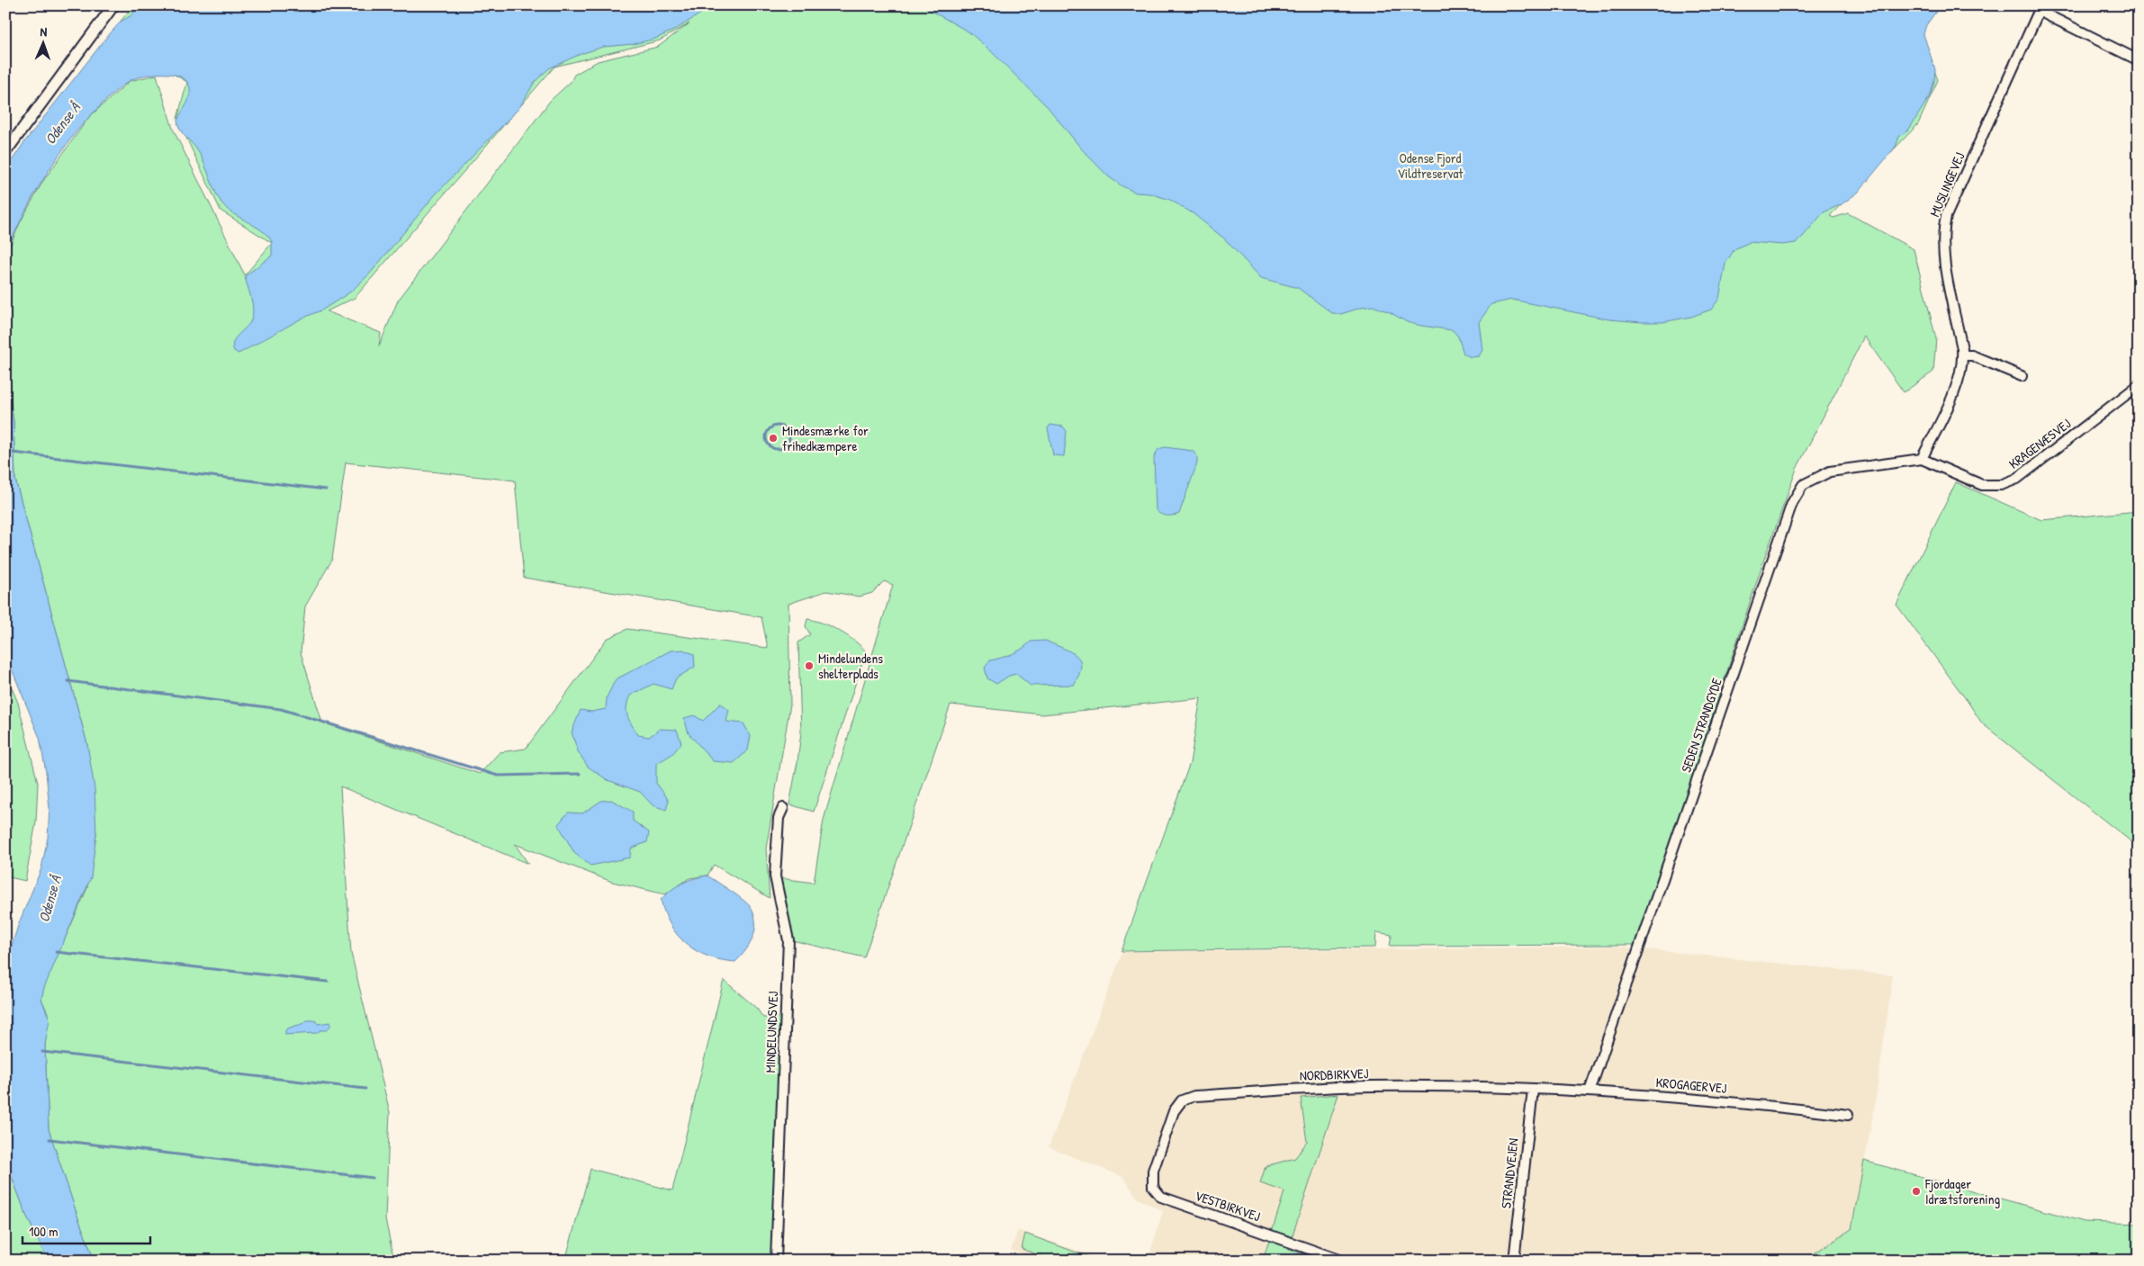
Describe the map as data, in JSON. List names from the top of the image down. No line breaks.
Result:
{"streets":{"street":["MUSLINGEVEJ","KRAGENÆSVEJ","SEDEN STRANDGYDE","MINDELUNDSVEJ","NORDBIRKVEJ","KROGAGERVEJ","STRANDVEJEN","VESTBIRKVEJ"]},"crossings":[["MUSLINGEVEJ","KRAGENÆSVEJ"],["MUSLINGEVEJ","SEDEN STRANDGYDE"],["KRAGENÆSVEJ","SEDEN STRANDGYDE"],["SEDEN STRANDGYDE","KROGAGERVEJ"],["NORDBIRKVEJ","KROGAGERVEJ"],["NORDBIRKVEJ","STRANDVEJEN"],["NORDBIRKVEJ","VESTBIRKVEJ"],["KROGAGERVEJ","STRANDVEJEN"]],"water":["Odense Å"],"parks":["Odense Fjord Vildtreservat"],"places":["Mindesmærke for frihedkæmpere","Mindelundens shelterplads","Fjordager Idrætsforening"],"scale_bar":"100 m","north":"top"}
